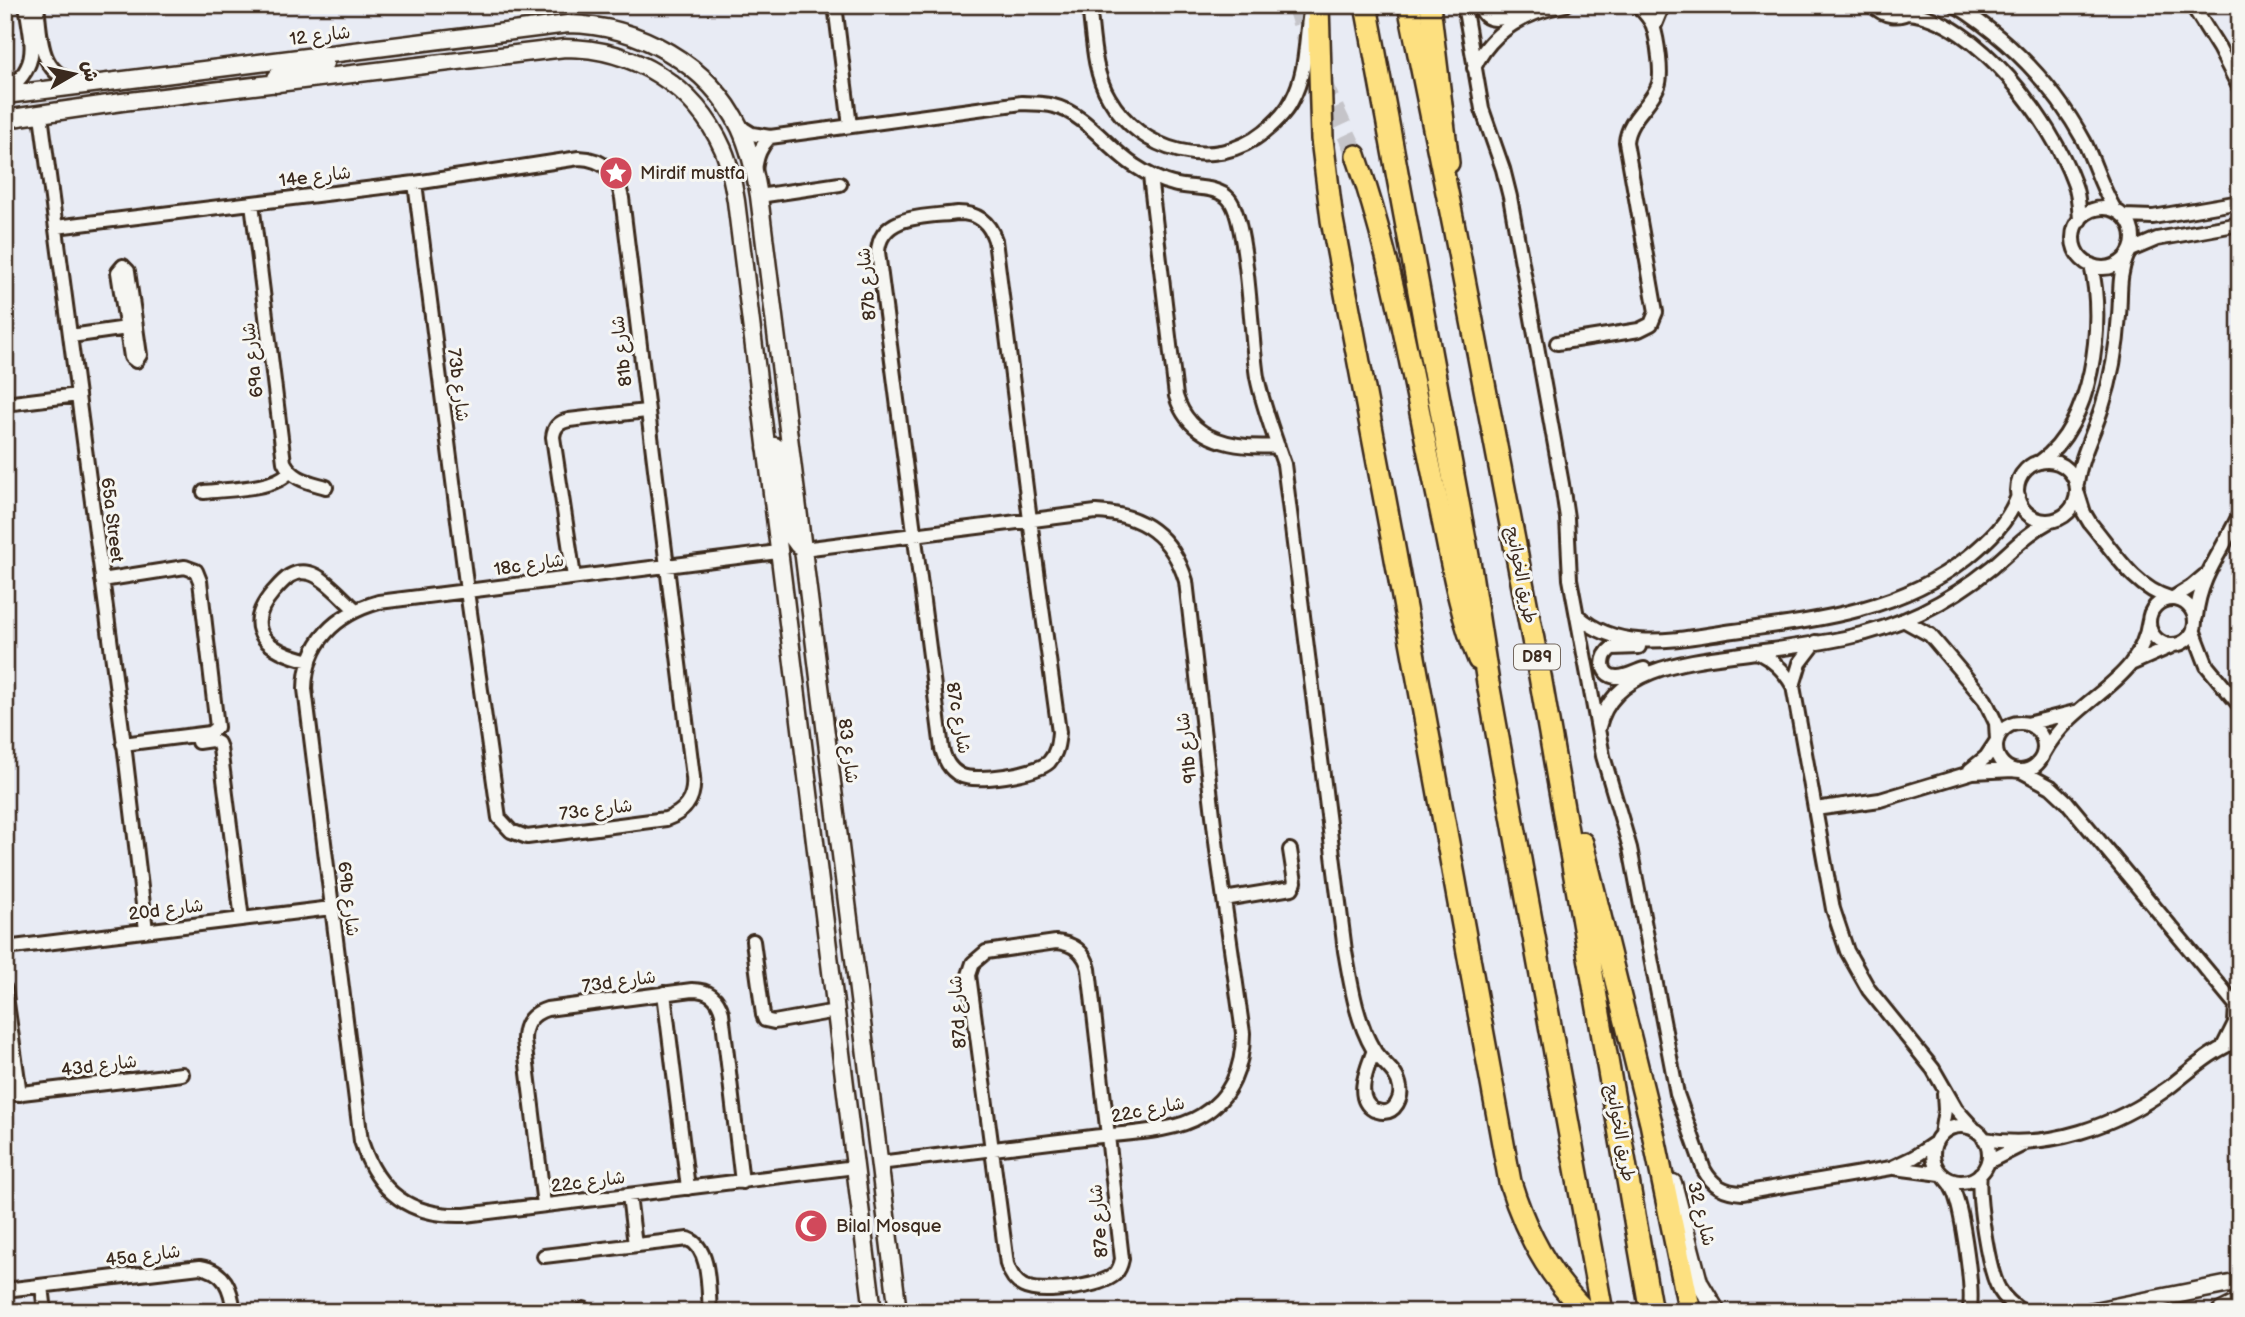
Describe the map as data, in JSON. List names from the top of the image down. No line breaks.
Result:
{"streets":{"highway":["طريق الخوانيج","D89"],"street":["شارع 12","14e شارع","87b شارع","81b شارع","69a شارع","73b شارع","65a Street","18c شارع","87c شارع","91b شارع","شارع 83","73c شارع","69b شارع","20d شارع","73d شارع","87d شارع","43d شارع","22c شارع","شارع 32","87e شارع","45a شارع"]},"crossings":[["شارع 12","شارع 83"],["14e شارع","81b شارع"],["14e شارع","69a شارع"],["14e شارع","73b شارع"],["14e شارع","65a Street"],["87b شارع","87c شارع"],["87b شارع","91b شارع"],["81b شارع","18c شارع"],["81b شارع","73c شارع"],["73b شارع","18c شارع"],["73b شارع","73c شارع"],["65a Street","20d شارع"],["18c شارع","73c شارع"],["18c شارع","69b شارع"],["87c شارع","91b شارع"],["91b شارع","22c شارع"],["شارع 83","22c شارع"],["69b شارع","20d شارع"],["69b شارع","22c شارع"],["73d شارع","22c شارع"],["87d شارع","22c شارع"],["87d شارع","87e شارع"],["22c شارع","87e شارع"]],"places":{"place":["Mirdif mustfa"],"mosque":["Bilal Mosque"]},"north":"right"}
